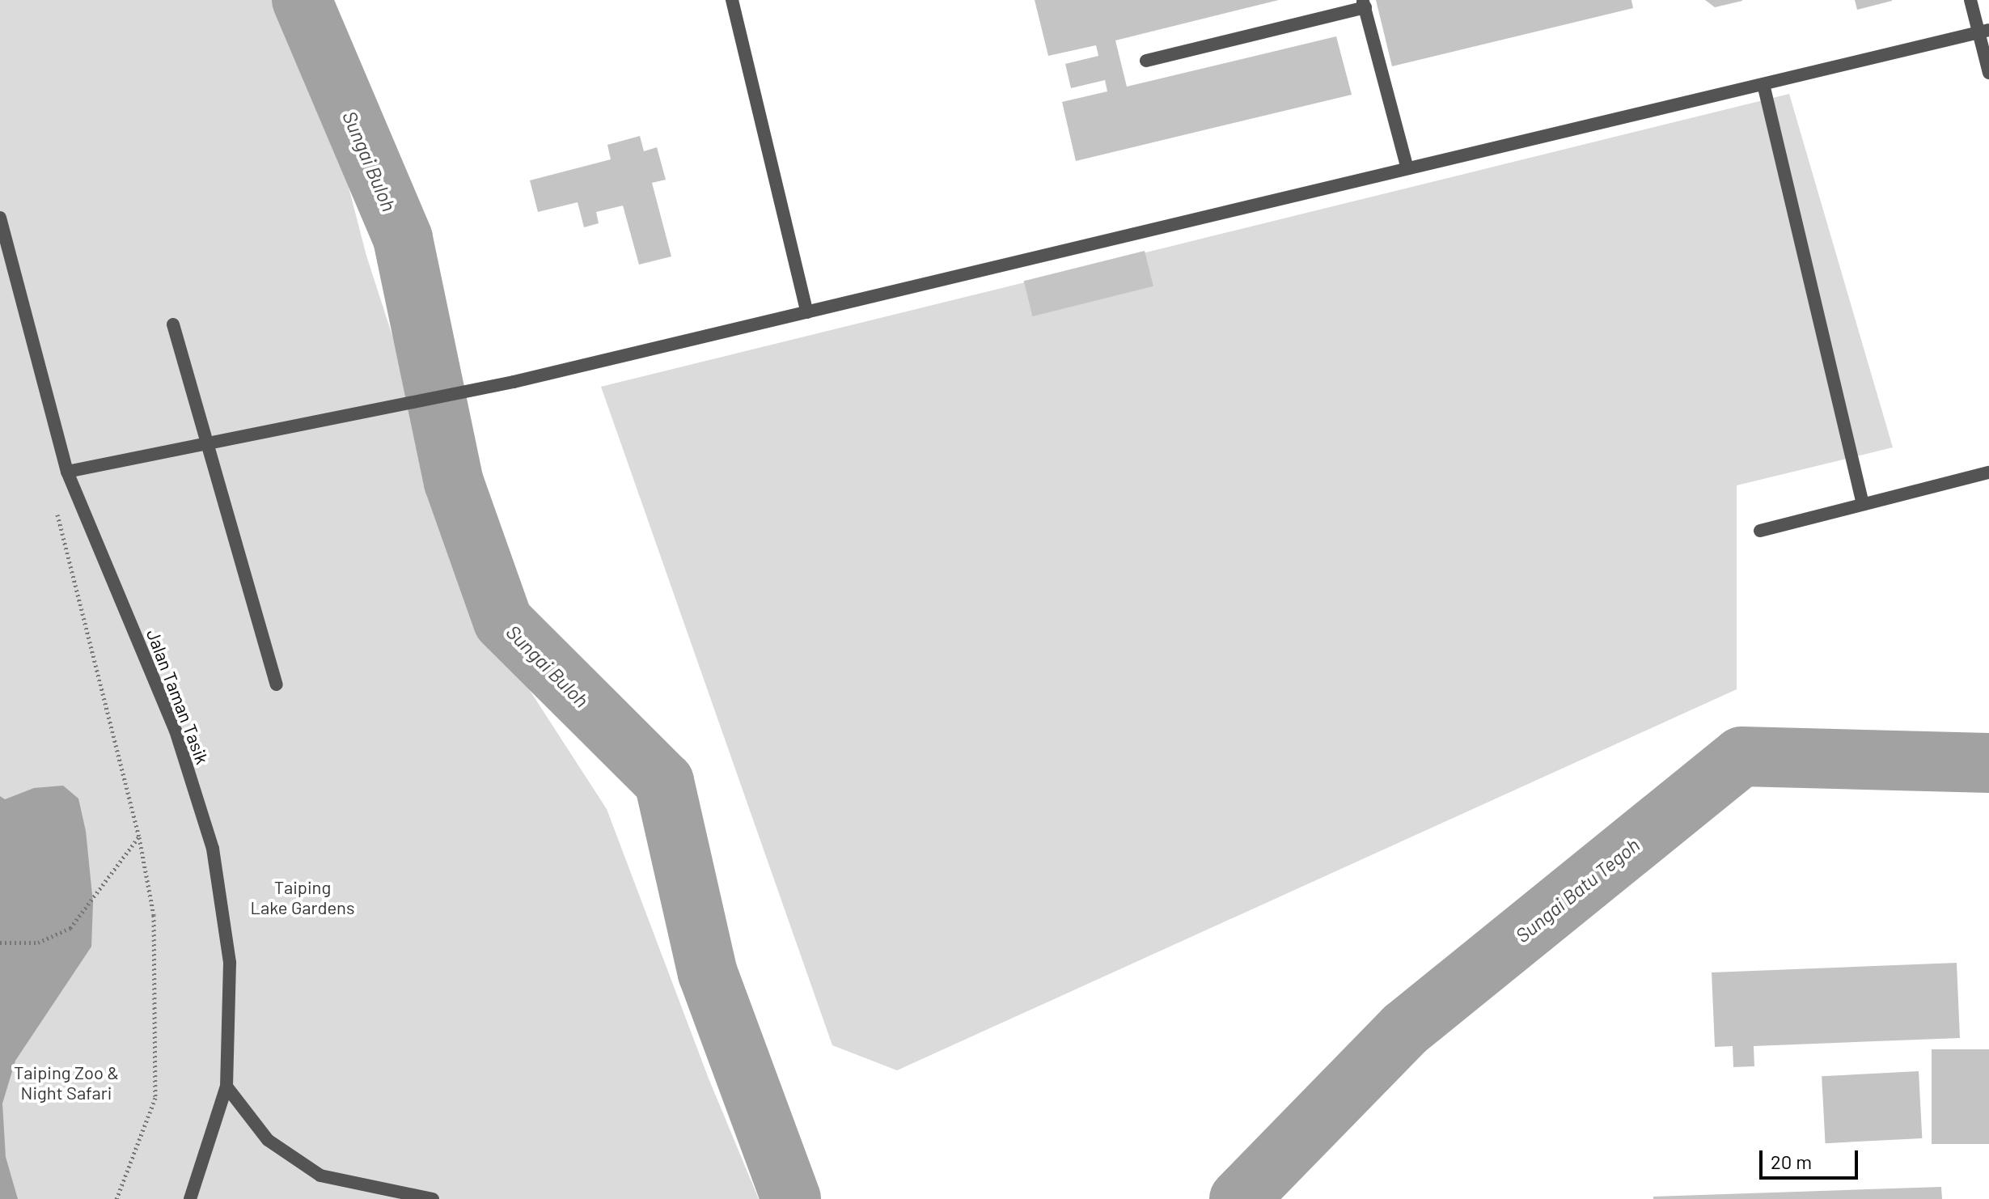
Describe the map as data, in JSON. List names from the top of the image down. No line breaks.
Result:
{"streets":{"street":["Jalan Taman Tasik"]},"water":["Sungai Buloh","Sungai Batu Tegoh"],"parks":["Taiping Lake Gardens","Taiping Zoo & Night Safari"],"scale_bar":"20 m"}
